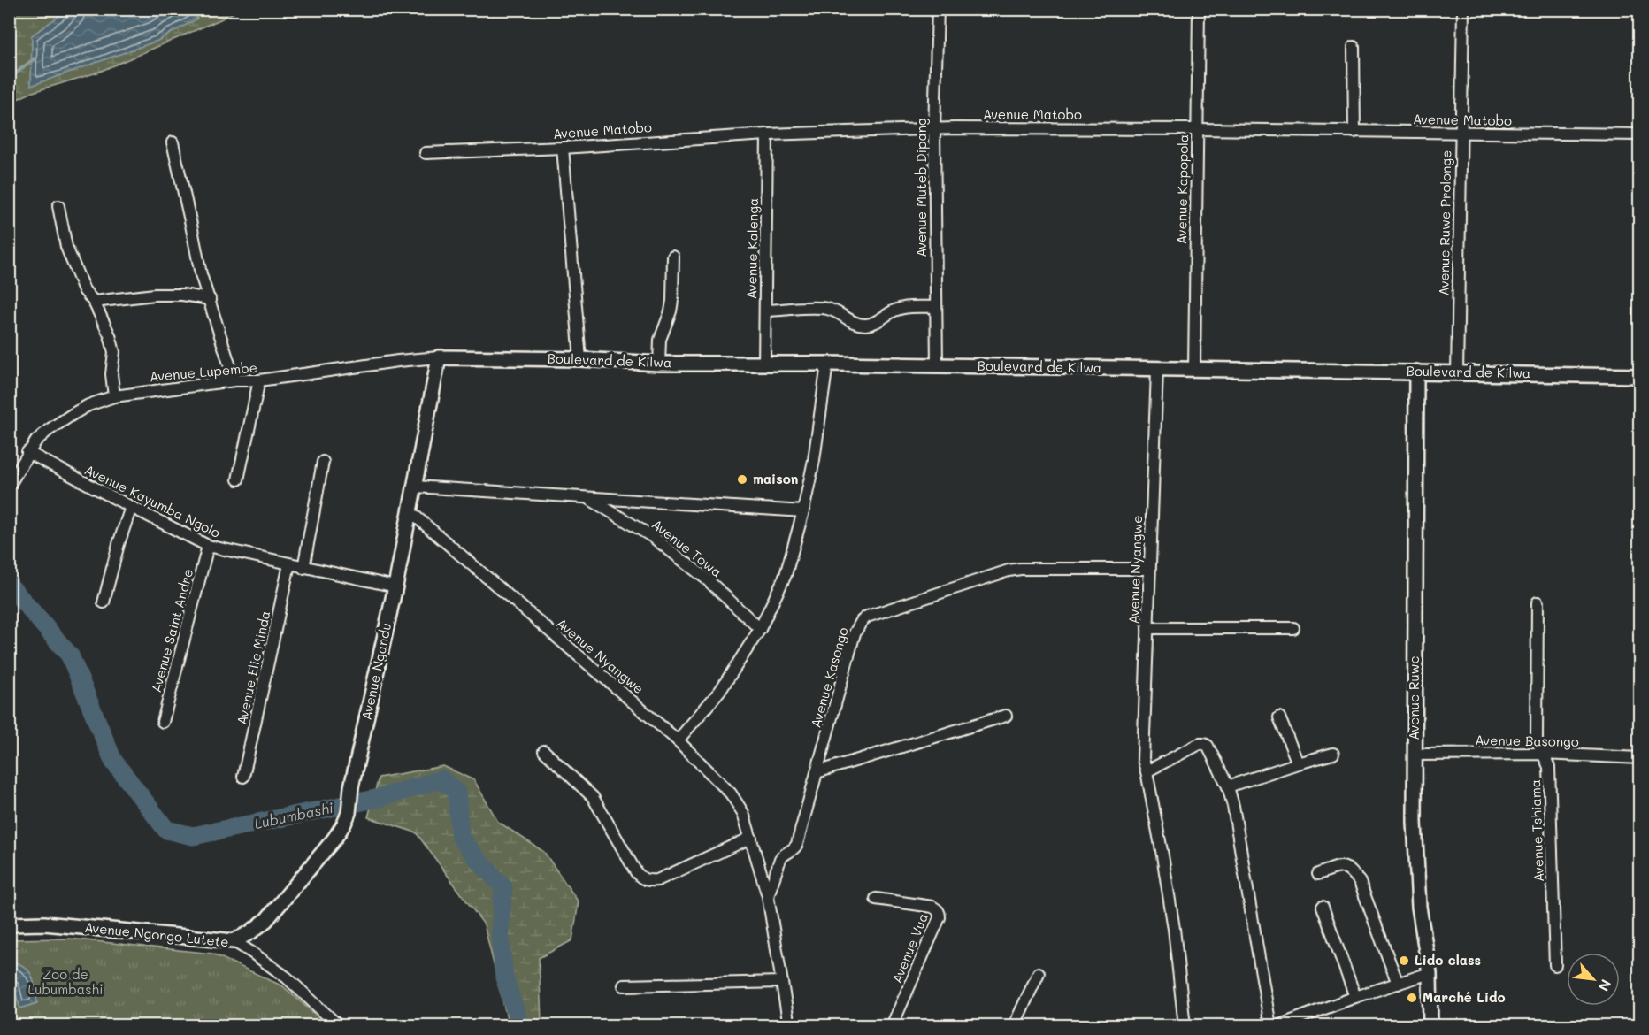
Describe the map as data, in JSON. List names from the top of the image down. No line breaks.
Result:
{"streets":{"street":["Avenue Matobo","Avenue Muteb Dipang","Avenue Kapopola","Avenue Ruwe Prolonge","Avenue Kalenga","Boulevard de Kilwa","Avenue Lupembe","Avenue Kayumba Ngolo","Avenue Towa","Avenue Nyangwe","Avenue Saint Andre","Avenue Elie Minda","Avenue Ngandu","Avenue Kasongo","Avenue Ruwe","Avenue Basongo","Avenue Tshiama","Avenue Ngongo Lutete","Avenue Vua"]},"crossings":[["Avenue Matobo","Avenue Muteb Dipang"],["Avenue Matobo","Avenue Kapopola"],["Avenue Matobo","Avenue Ruwe Prolonge"],["Avenue Matobo","Avenue Kalenga"],["Avenue Muteb Dipang","Boulevard de Kilwa"],["Avenue Kapopola","Boulevard de Kilwa"],["Avenue Ruwe Prolonge","Boulevard de Kilwa"],["Avenue Kalenga","Boulevard de Kilwa"],["Boulevard de Kilwa","Avenue Lupembe"],["Boulevard de Kilwa","Avenue Nyangwe"],["Boulevard de Kilwa","Avenue Ngandu"],["Boulevard de Kilwa","Avenue Ruwe"],["Avenue Lupembe","Avenue Kayumba Ngolo"],["Avenue Lupembe","Avenue Ngandu"],["Avenue Kayumba Ngolo","Avenue Saint Andre"],["Avenue Kayumba Ngolo","Avenue Elie Minda"],["Avenue Kayumba Ngolo","Avenue Ngandu"],["Avenue Towa","Avenue Ngandu"],["Avenue Nyangwe","Avenue Ngandu"],["Avenue Nyangwe","Avenue Kasongo"],["Avenue Ngandu","Avenue Ngongo Lutete"],["Avenue Ruwe","Avenue Basongo"],["Avenue Basongo","Avenue Tshiama"]],"water":["Lubumbashi"],"parks":["Zoo de Lubumbashi"],"places":["maison","Lido class","Marché Lido"],"north":"bottom right"}
